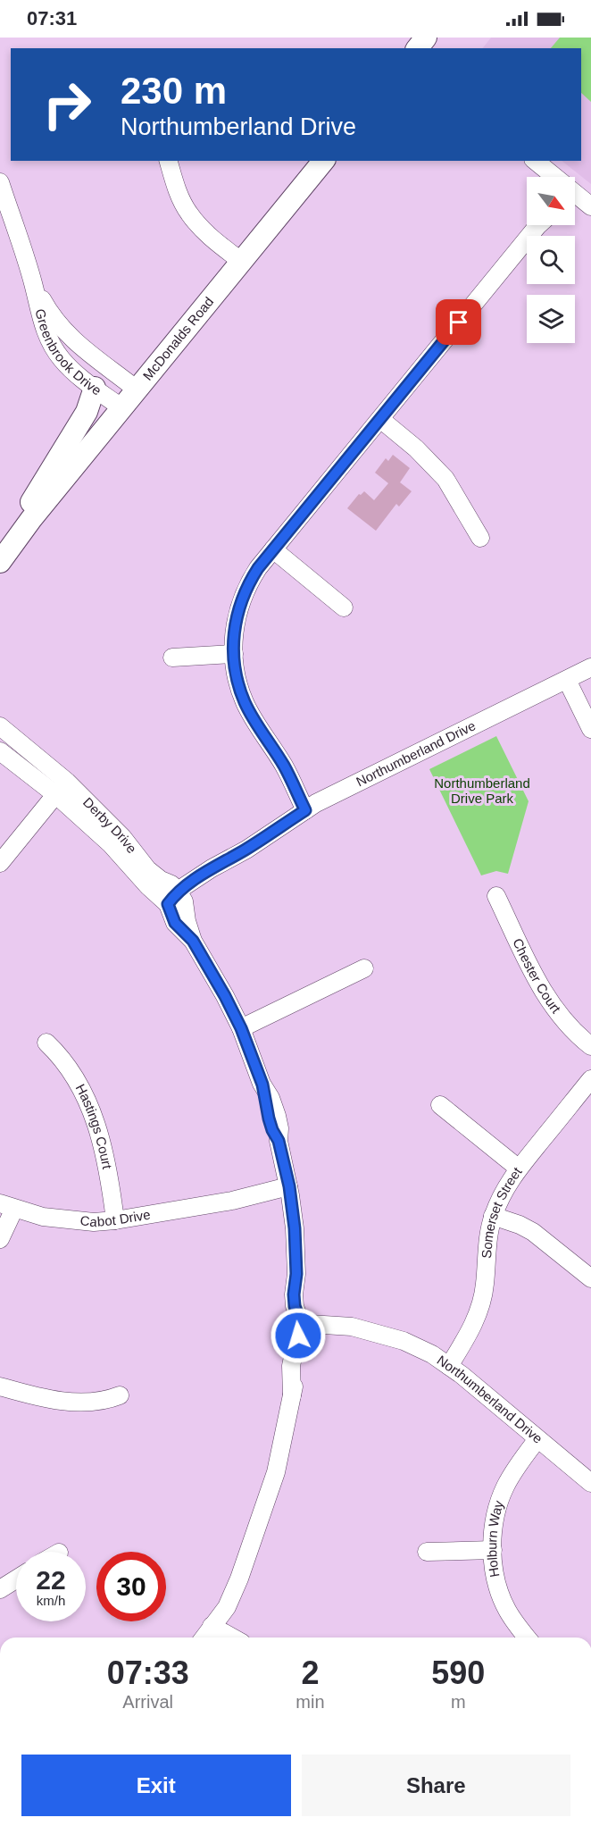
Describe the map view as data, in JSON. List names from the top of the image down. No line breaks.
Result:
{"streets":{"main road":["McDonalds Road"],"street":["Greenbrook Drive","Northumberland Drive","Derby Drive","Chester Court","Hastings Court","Somerset Street","Cabot Drive","Holburn Way"]},"crossings":[["McDonalds Road","Greenbrook Drive"],["Northumberland Drive","Derby Drive"],["Northumberland Drive","Somerset Street"],["Northumberland Drive","Holburn Way"],["Hastings Court","Cabot Drive"]],"parks":["Northumberland Drive Park"],"north":"bottom right","page":{"status":"07:31","turn":["230 m","Northumberland Drive"],"speed":"22 km/h","limit":"30","eta":["07:33","Arrival","2","min","590","m"],"buttons":["Exit","Share"]}}
